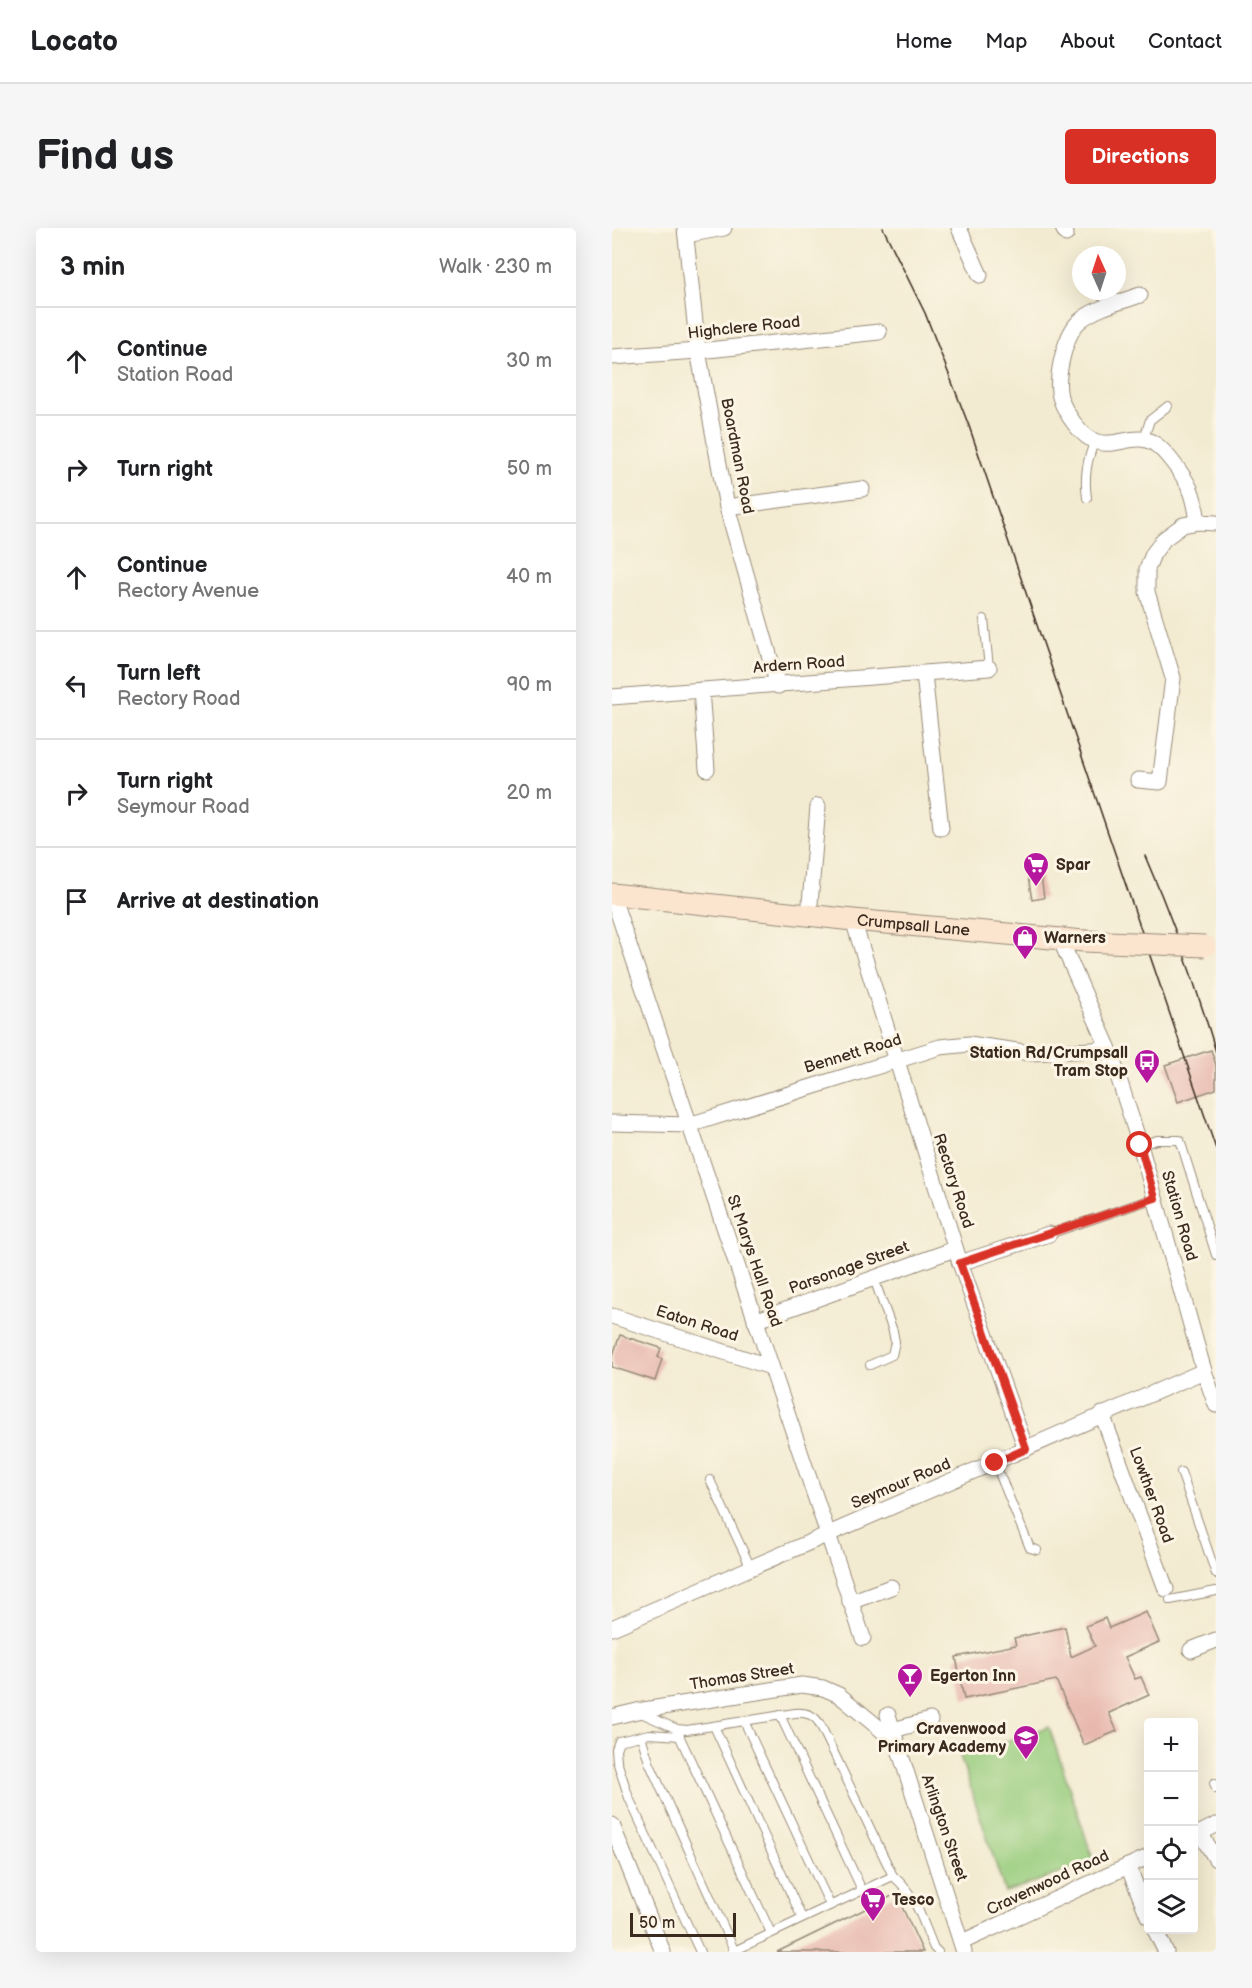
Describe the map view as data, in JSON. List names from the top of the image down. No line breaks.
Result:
{"streets":{"street":["Highclere Road","Boardman Road","Ardern Road","Crumpsall Lane","Bennett Road","Rectory Road","Station Road","St Marys Hall Road","Parsonage Street","Eaton Road","Seymour Road","Lowther Road","Thomas Street","Arlington Street","Cravenwood Road"]},"crossings":[["Highclere Road","Boardman Road"],["Boardman Road","Ardern Road"],["Crumpsall Lane","Rectory Road"],["Crumpsall Lane","Station Road"],["Crumpsall Lane","St Marys Hall Road"],["Bennett Road","Rectory Road"],["Bennett Road","Station Road"],["Bennett Road","St Marys Hall Road"],["Rectory Road","Parsonage Street"],["Rectory Road","Seymour Road"],["Station Road","Seymour Road"],["St Marys Hall Road","Parsonage Street"],["St Marys Hall Road","Eaton Road"],["St Marys Hall Road","Seymour Road"],["Seymour Road","Lowther Road"],["Thomas Street","Arlington Street"],["Arlington Street","Cravenwood Road"]],"places":{"supermarket":["Spar","Tesco"],"shop":["Warners"],"bus stop":["Station Rd/Crumpsall Tram Stop"],"bar":["Egerton Inn"],"school or university":["Cravenwood Primary Academy"]},"scale_bar":"50 m","north":"top","page":{"header":"Locato","nav":["Home","Map","About","Contact"],"buttons":"Directions","title":"Find us","heading":["3 min","Walk · 230 m"],"list":[["Continue","Station Road","30 m"],["Turn right","50 m"],["Continue","Rectory Avenue","40 m"],["Turn left","Rectory Road","90 m"],["Turn right","Seymour Road","20 m"],"Arrive at destination"],"map_buttons":["+","−"],"scale":"50 m"}}
